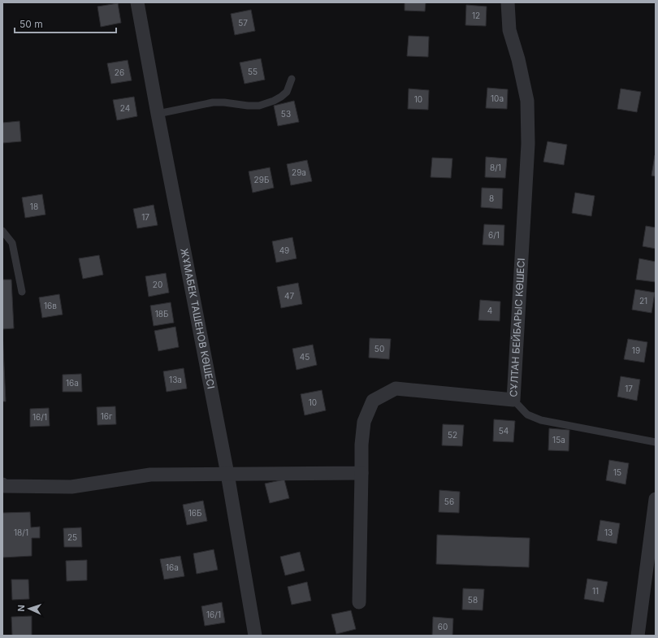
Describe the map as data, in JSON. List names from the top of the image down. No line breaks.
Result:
{"streets":{"street":["ЖҰМАБЕК ТАШЕНОВ КӨШЕСІ","СҰЛТАН БЕЙБАРЫС КӨШЕСІ"]},"house_numbers":["12","57","55","26","10а","10","24","53","8/1","29а","29Б","8","18","17","6/1","49","20","47","21","16в","4","18Б","50","19","45","13а","16а","17","10","16г","16/1","54","52","15а","15","56","16Б","18/1","13","25","16а","11","58","16/1","60"],"scale_bar":"50 m","north":"left"}
